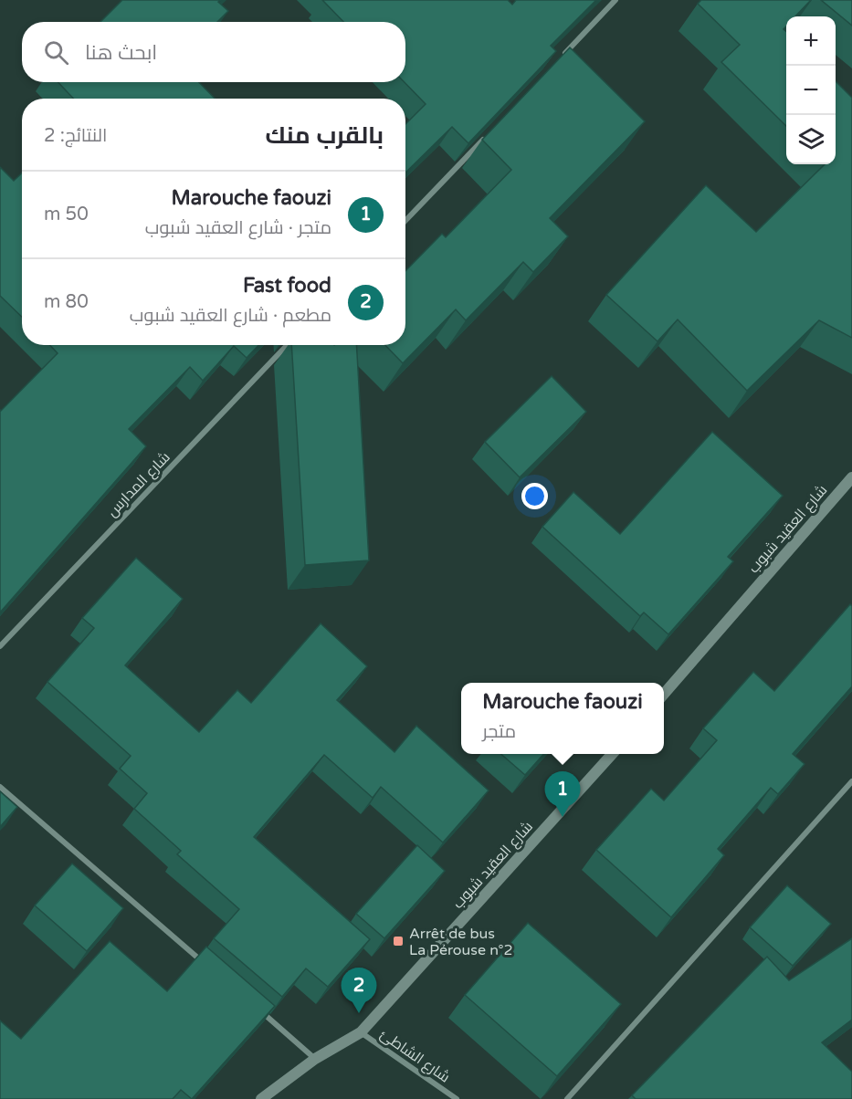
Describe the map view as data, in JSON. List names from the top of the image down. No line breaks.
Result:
{"streets":{"main road":["شارع العقيد شبوب"],"street":["شارع المدارس","شارع الشاطئ"]},"crossings":[["شارع العقيد شبوب","شارع الشاطئ"]],"places":{"transit":["Arrêt de bus La Pérouse n°2"]},"page":{"map_buttons":["+","−"],"search":"ابحث هنا","heading":["بالقرب منك","النتائج: 2"],"list":[{"mark":"1","name":"Marouche faouzi","note":"متجر · شارع العقيد شبوب","value":"50 m"},{"mark":"2","name":"Fast food","note":"مطعم · شارع العقيد شبوب","value":"80 m"}],"popup":["Marouche faouzi","متجر"],"pins":["1","2"]}}
